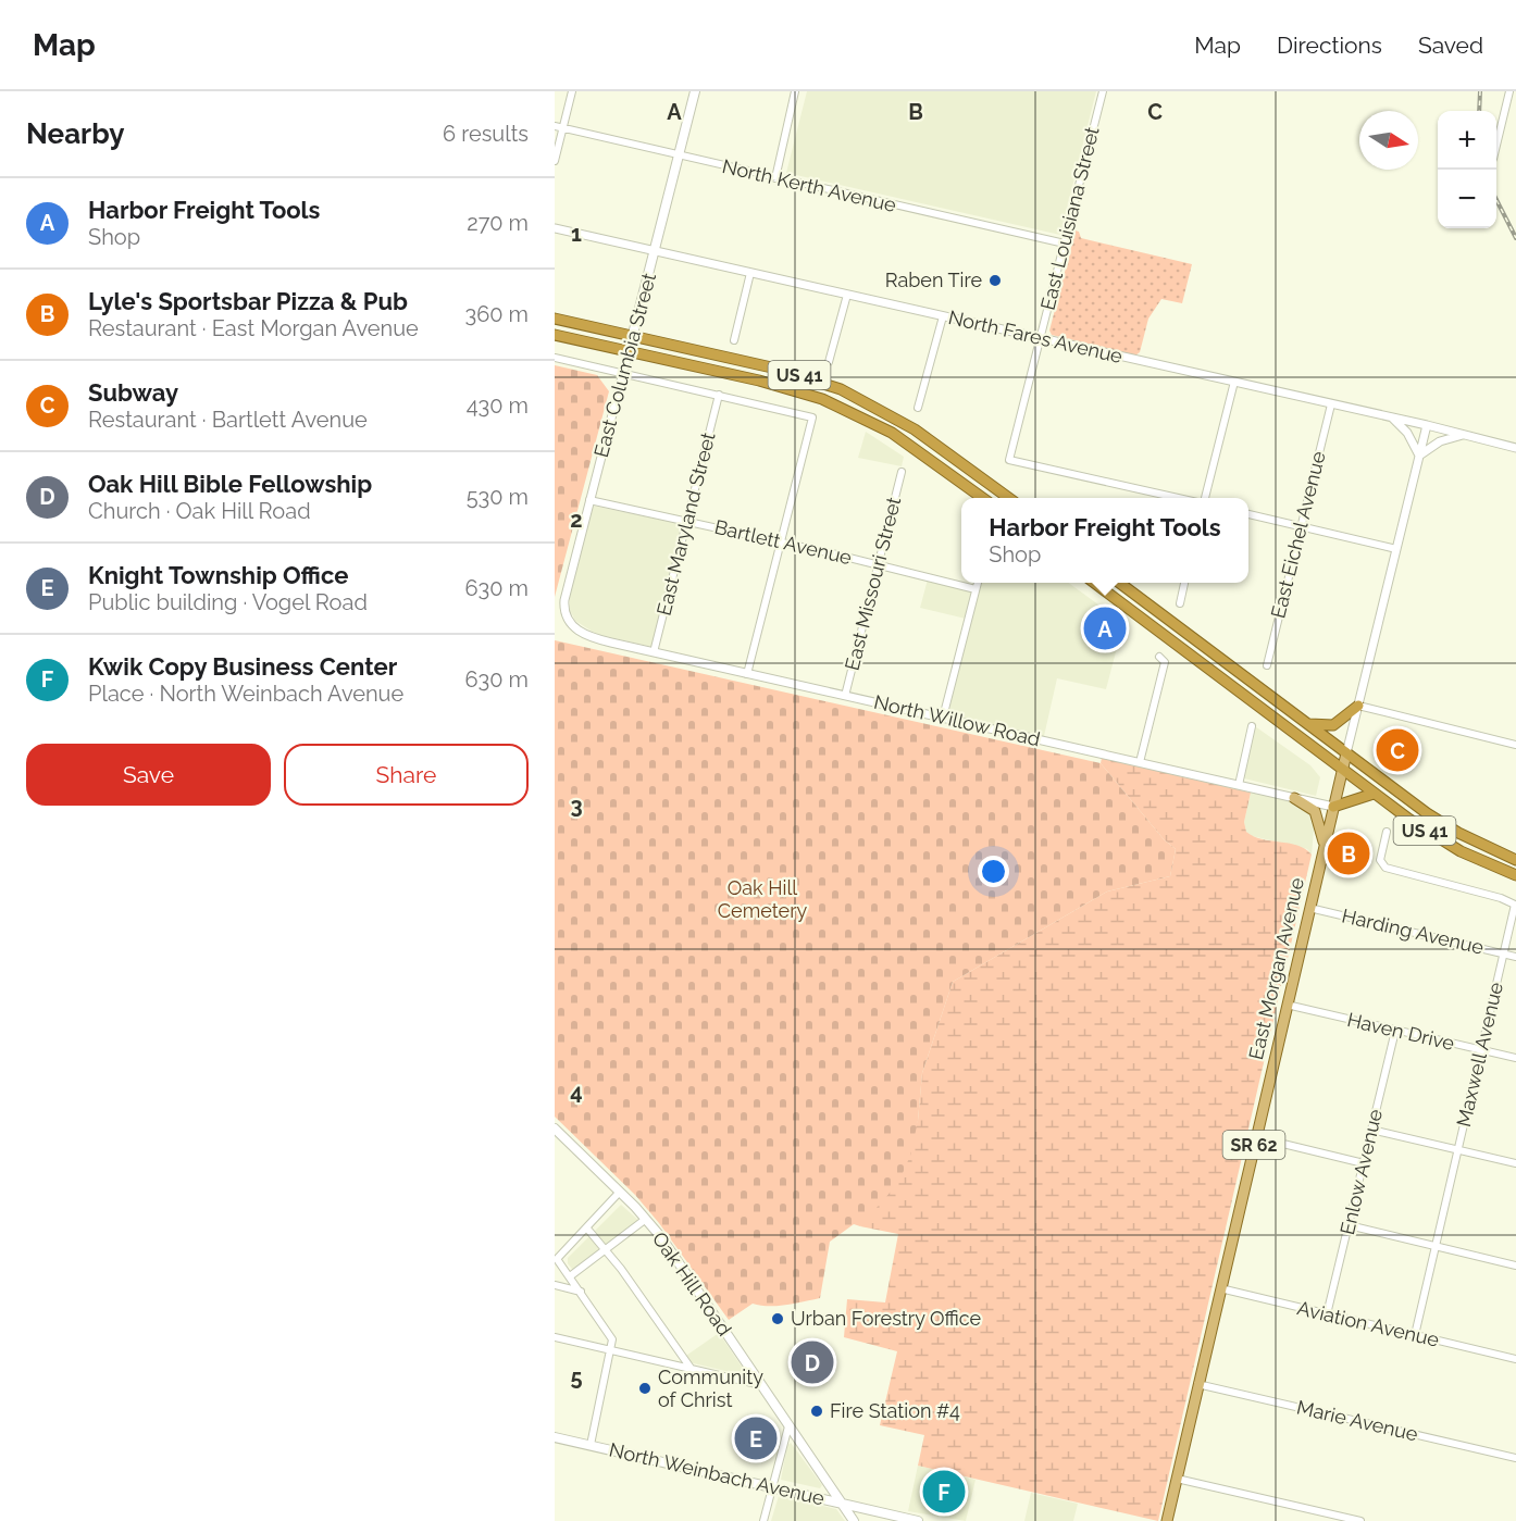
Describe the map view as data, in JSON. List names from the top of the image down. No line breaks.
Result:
{"streets":{"highway":["US 41"],"main road":["East Columbia Street","East Morgan Avenue","SR 62","Oak Hill Road","North Weinbach Avenue"],"street":["North Kerth Avenue","East Louisiana Street","North Fares Avenue","East Maryland Street","East Eichel Avenue","Bartlett Avenue","East Missouri Street","North Willow Road","Harding Avenue","Haven Drive","Maxwell Avenue","Enlow Avenue","Aviation Avenue","Marie Avenue"]},"crossings":[["North Kerth Avenue","East Louisiana Street"],["North Kerth Avenue","East Columbia Street"],["East Louisiana Street","North Fares Avenue"],["North Fares Avenue","East Columbia Street"],["North Fares Avenue","East Eichel Avenue"],["North Fares Avenue","East Morgan Avenue"],["East Columbia Street","US 41"],["East Columbia Street","Bartlett Avenue"],["East Columbia Street","North Willow Road"],["US 41","East Morgan Avenue"],["East Maryland Street","Bartlett Avenue"],["East Maryland Street","North Willow Road"],["Bartlett Avenue","East Missouri Street"],["East Missouri Street","North Willow Road"],["North Willow Road","East Morgan Avenue"],["Harding Avenue","East Morgan Avenue"],["Harding Avenue","Maxwell Avenue"],["East Morgan Avenue","Haven Drive"],["East Morgan Avenue","Aviation Avenue"],["East Morgan Avenue","Marie Avenue"],["Haven Drive","Maxwell Avenue"],["Haven Drive","Enlow Avenue"],["Maxwell Avenue","Aviation Avenue"],["Enlow Avenue","Aviation Avenue"],["Oak Hill Road","North Weinbach Avenue"]],"parks":["Oak Hill Cemetery"],"places":["Raben Tire","Urban Forestry Office","Community of Christ","Fire Station #4"],"north":"right","page":{"header":"Map","nav":["Map","Directions","Saved"],"heading":["Nearby","6 results"],"map_buttons":["+","−"],"list":[{"mark":"A","name":"Harbor Freight Tools","note":"Shop","value":"270 m"},{"mark":"B","name":"Lyle's Sportsbar Pizza & Pub","note":"Restaurant · East Morgan Avenue","value":"360 m"},{"mark":"C","name":"Subway","note":"Restaurant · Bartlett Avenue","value":"430 m"},{"mark":"D","name":"Oak Hill Bible Fellowship","note":"Church · Oak Hill Road","value":"530 m"},{"mark":"E","name":"Knight Township Office","note":"Public building · Vogel Road","value":"630 m"},{"mark":"F","name":"Kwik Copy Business Center","note":"Place · North Weinbach Avenue","value":"630 m"}],"popup":["Harbor Freight Tools","Shop"],"pins":["A","C","B","D","E","F"],"buttons":["Save","Share"]},"grid":{"columns":["A","B","C"],"rows":["1","2","3","4","5"]}}
